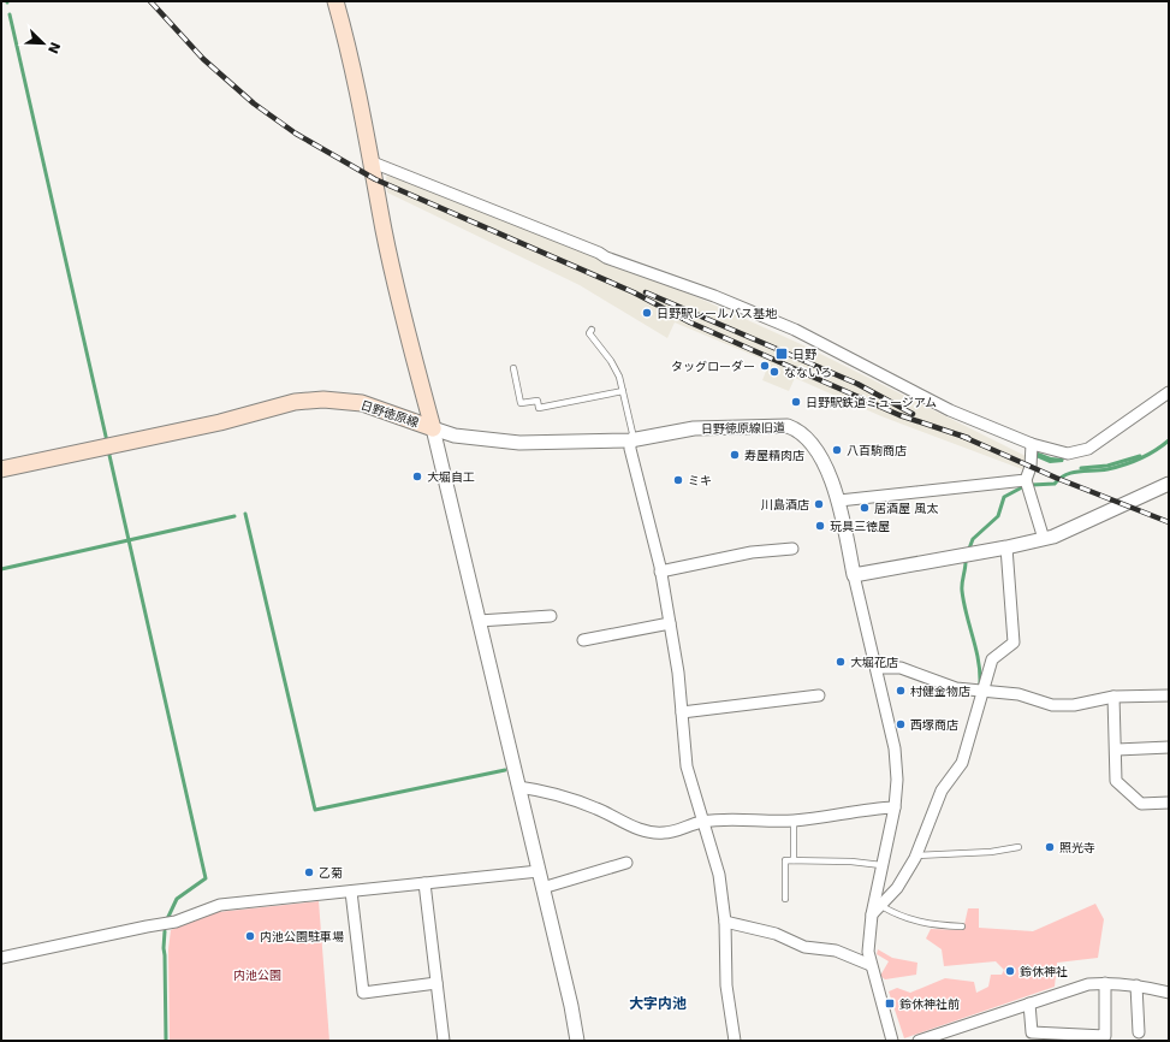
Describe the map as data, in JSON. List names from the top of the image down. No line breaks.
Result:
{"streets":{"main road":["日野徳原線"],"street":["日野徳原線旧道"]},"crossings":[["日野徳原線","日野徳原線旧道"]],"districts":["大字内池"],"parks":["内池公園"],"places":{"other":["日野駅レールバス基地","タッグローダー","なないろ","日野駅鉄道ミュージアム","八百駒商店","寿屋精肉店","大堀自工","ミキ","川島酒店","居酒屋 風太","玩具三徳屋","大堀花店","村健金物店","西塚商店","照光寺","乙菊","内池公園駐車場","鈴休神社"],"transit":["日野","鈴休神社前"]},"north":"bottom right"}
